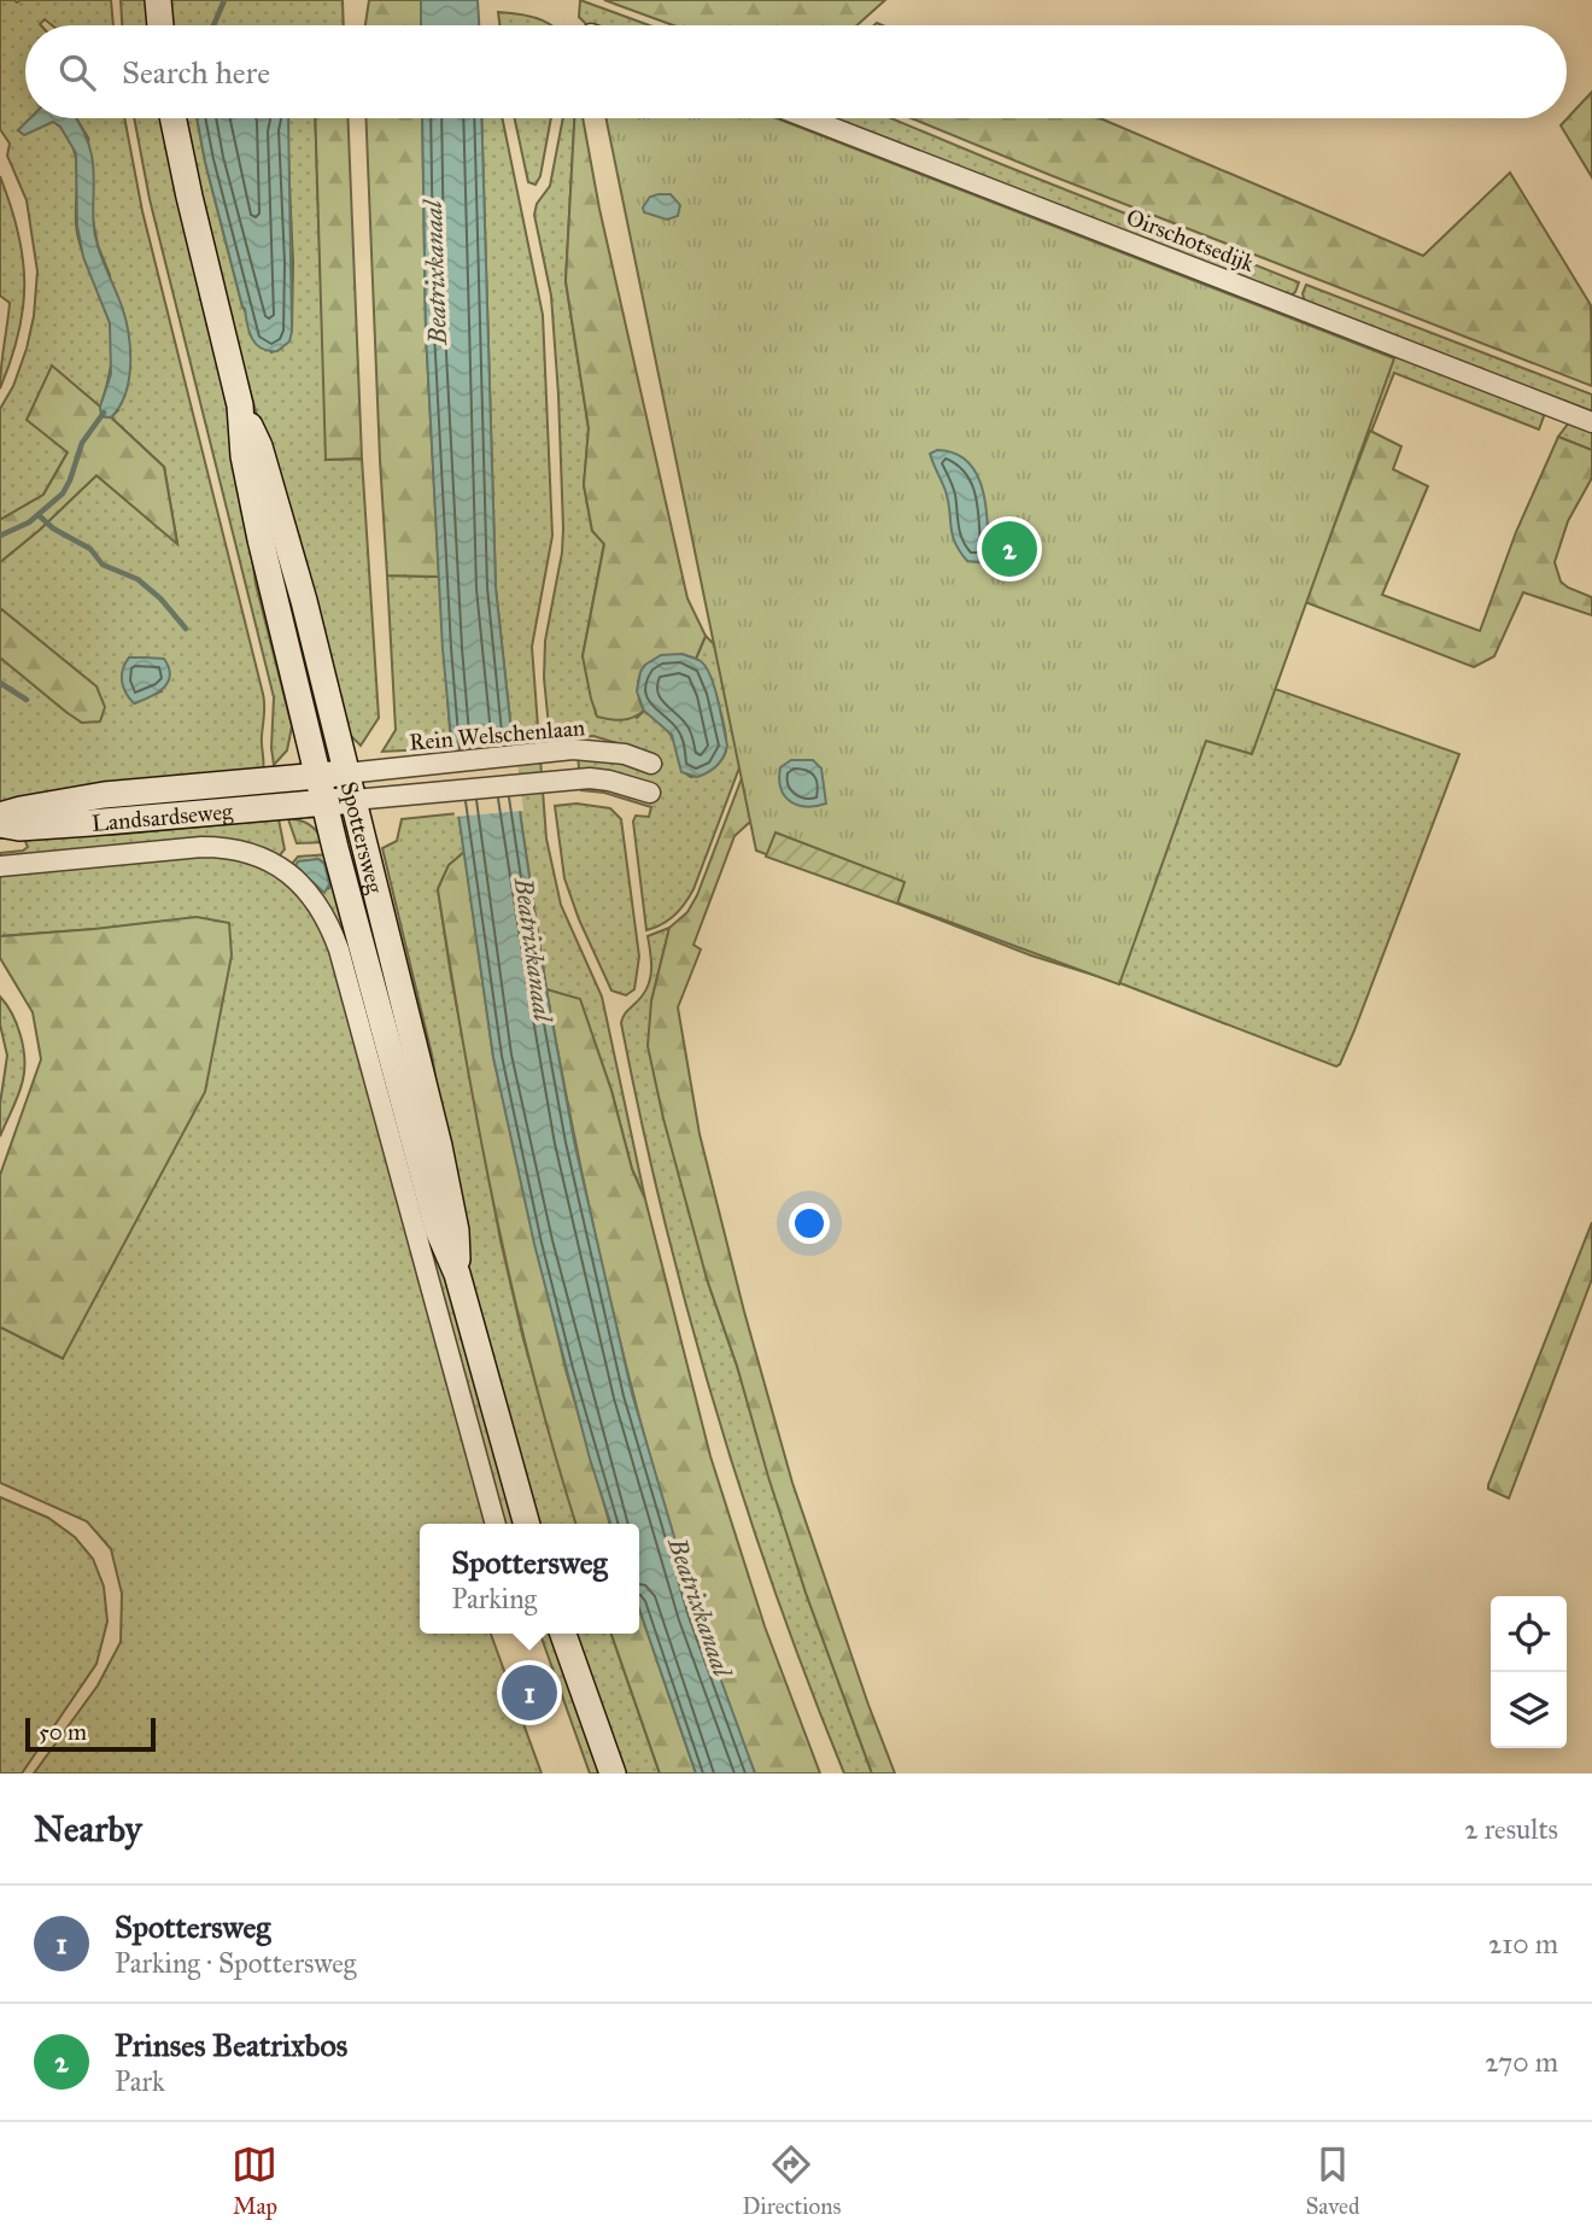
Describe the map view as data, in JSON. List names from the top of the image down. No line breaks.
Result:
{"streets":{"main road":["Landsardseweg","Spottersweg"],"street":["Oirschotsedijk","Rein Welschenlaan"]},"crossings":[["Rein Welschenlaan","Landsardseweg"],["Rein Welschenlaan","Spottersweg"],["Landsardseweg","Spottersweg"]],"water":["Beatrixkanaal"],"scale_bar":"50 m","page":{"search":"Search here","pins":["2","1"],"popup":["Spottersweg","Parking"],"scale":"50 m","heading":["Nearby","2 results"],"list":[{"mark":"1","name":"Spottersweg","note":"Parking · Spottersweg","value":"210 m"},{"mark":"2","name":"Prinses Beatrixbos","note":"Park","value":"270 m"}],"nav":["Map","Directions","Saved"]}}
